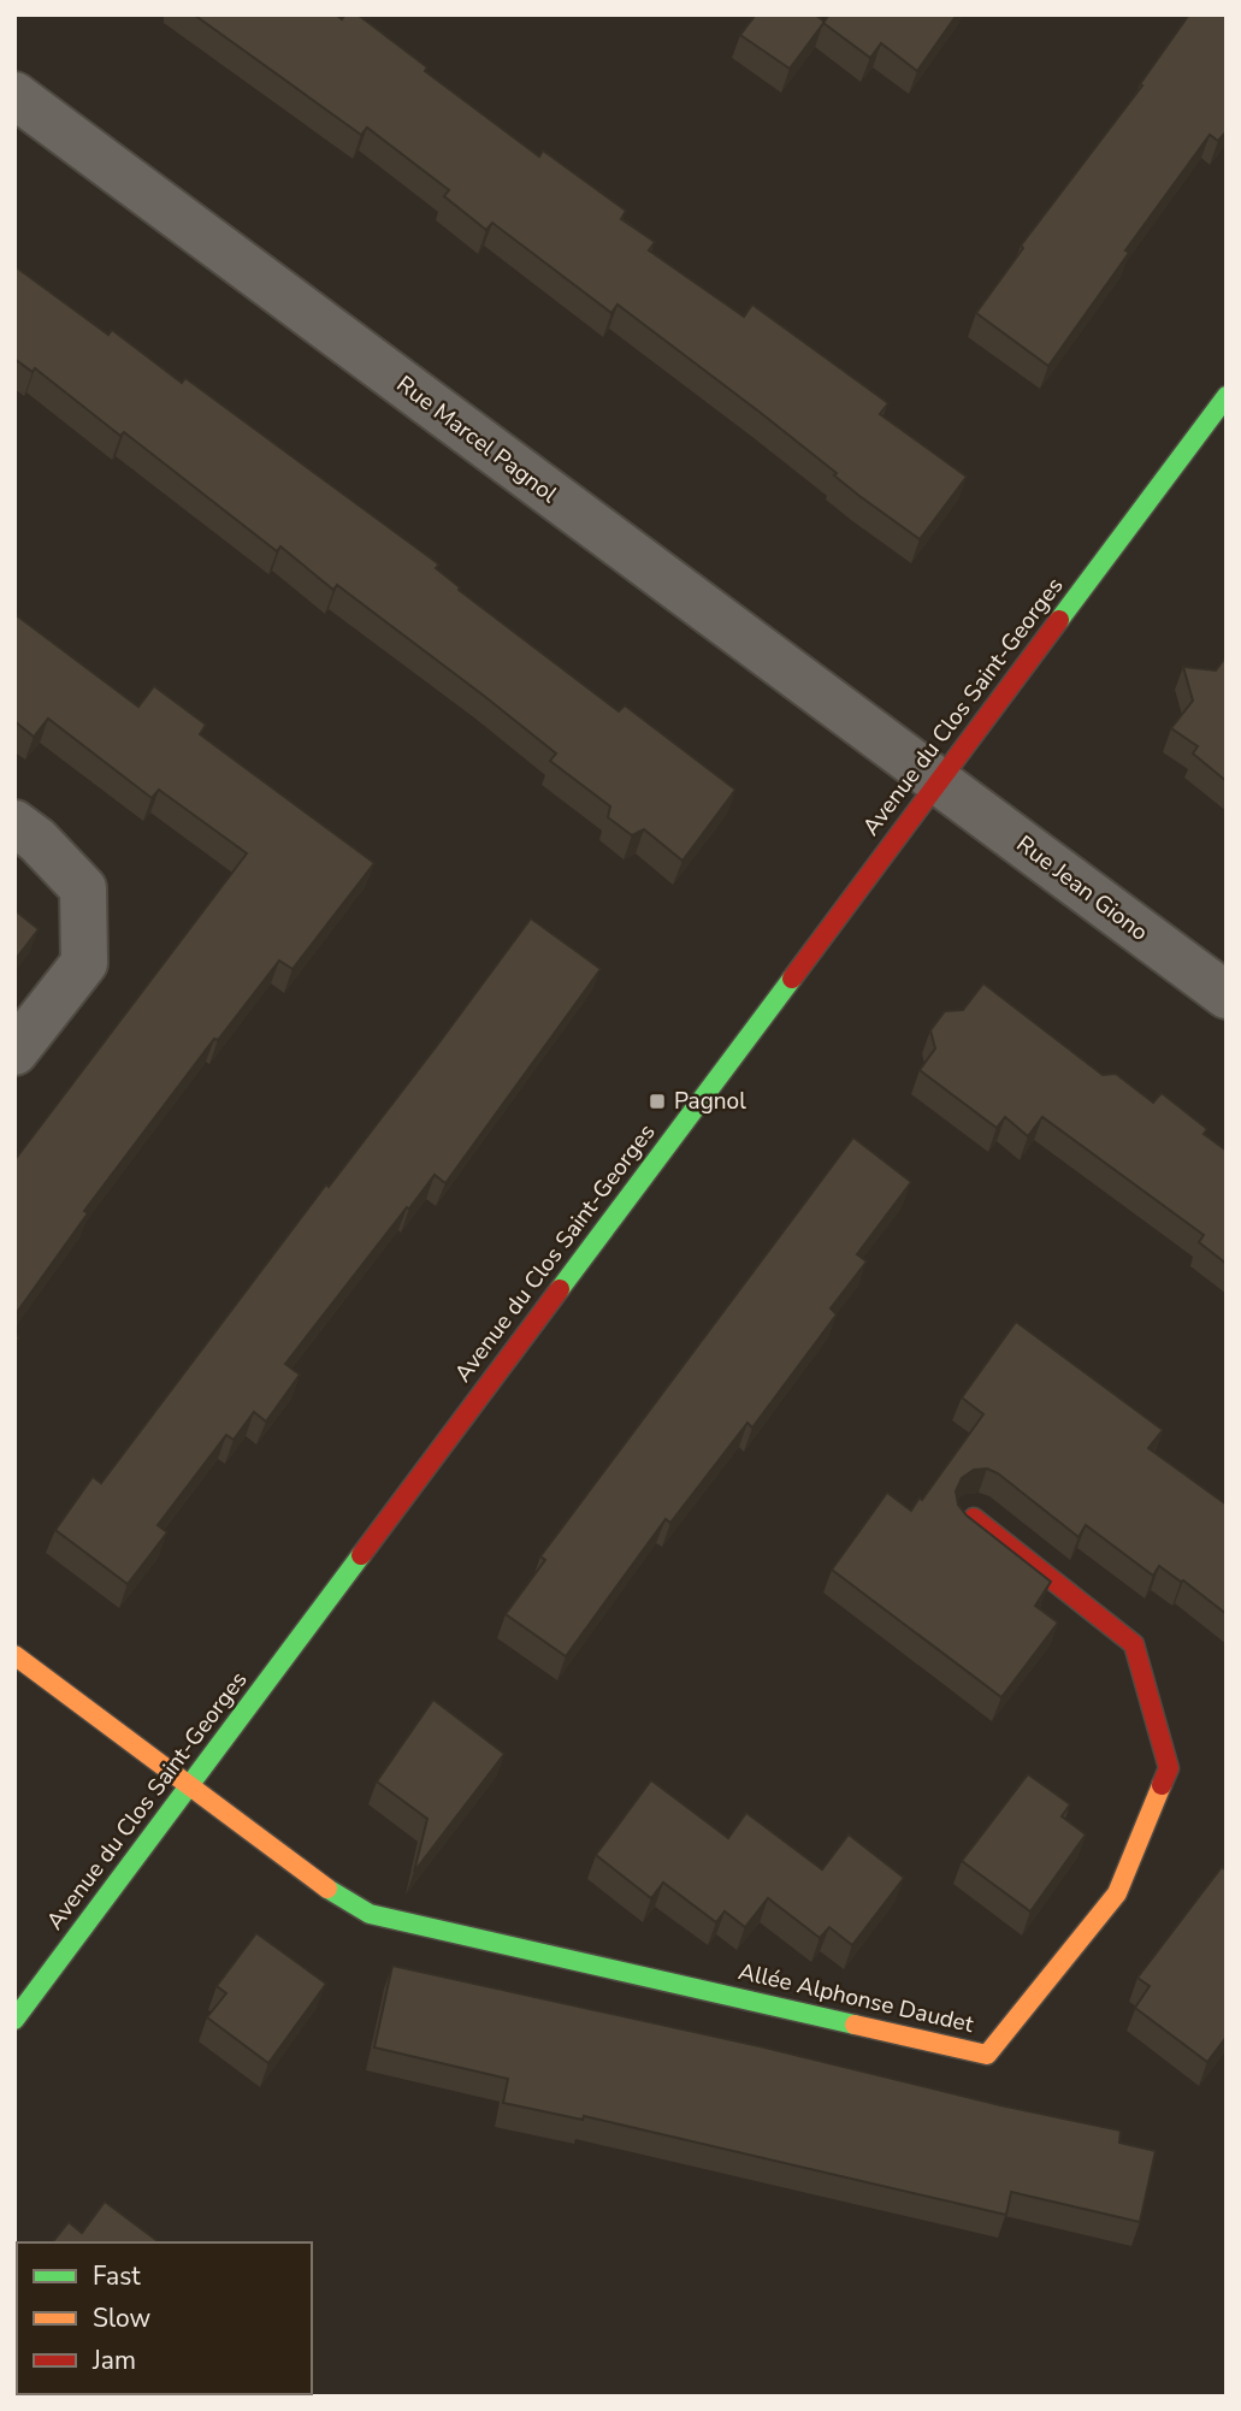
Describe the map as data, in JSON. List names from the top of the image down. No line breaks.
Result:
{"streets":{"street":["Rue Marcel Pagnol","Avenue du Clos Saint-Georges","Rue Jean Giono","Allée Alphonse Daudet"]},"crossings":[["Rue Marcel Pagnol","Avenue du Clos Saint-Georges"],["Rue Marcel Pagnol","Rue Jean Giono"],["Avenue du Clos Saint-Georges","Rue Jean Giono"],["Avenue du Clos Saint-Georges","Allée Alphonse Daudet"]],"places":{"transit":["Pagnol"]},"legend":["Fast","Slow","Jam"]}
